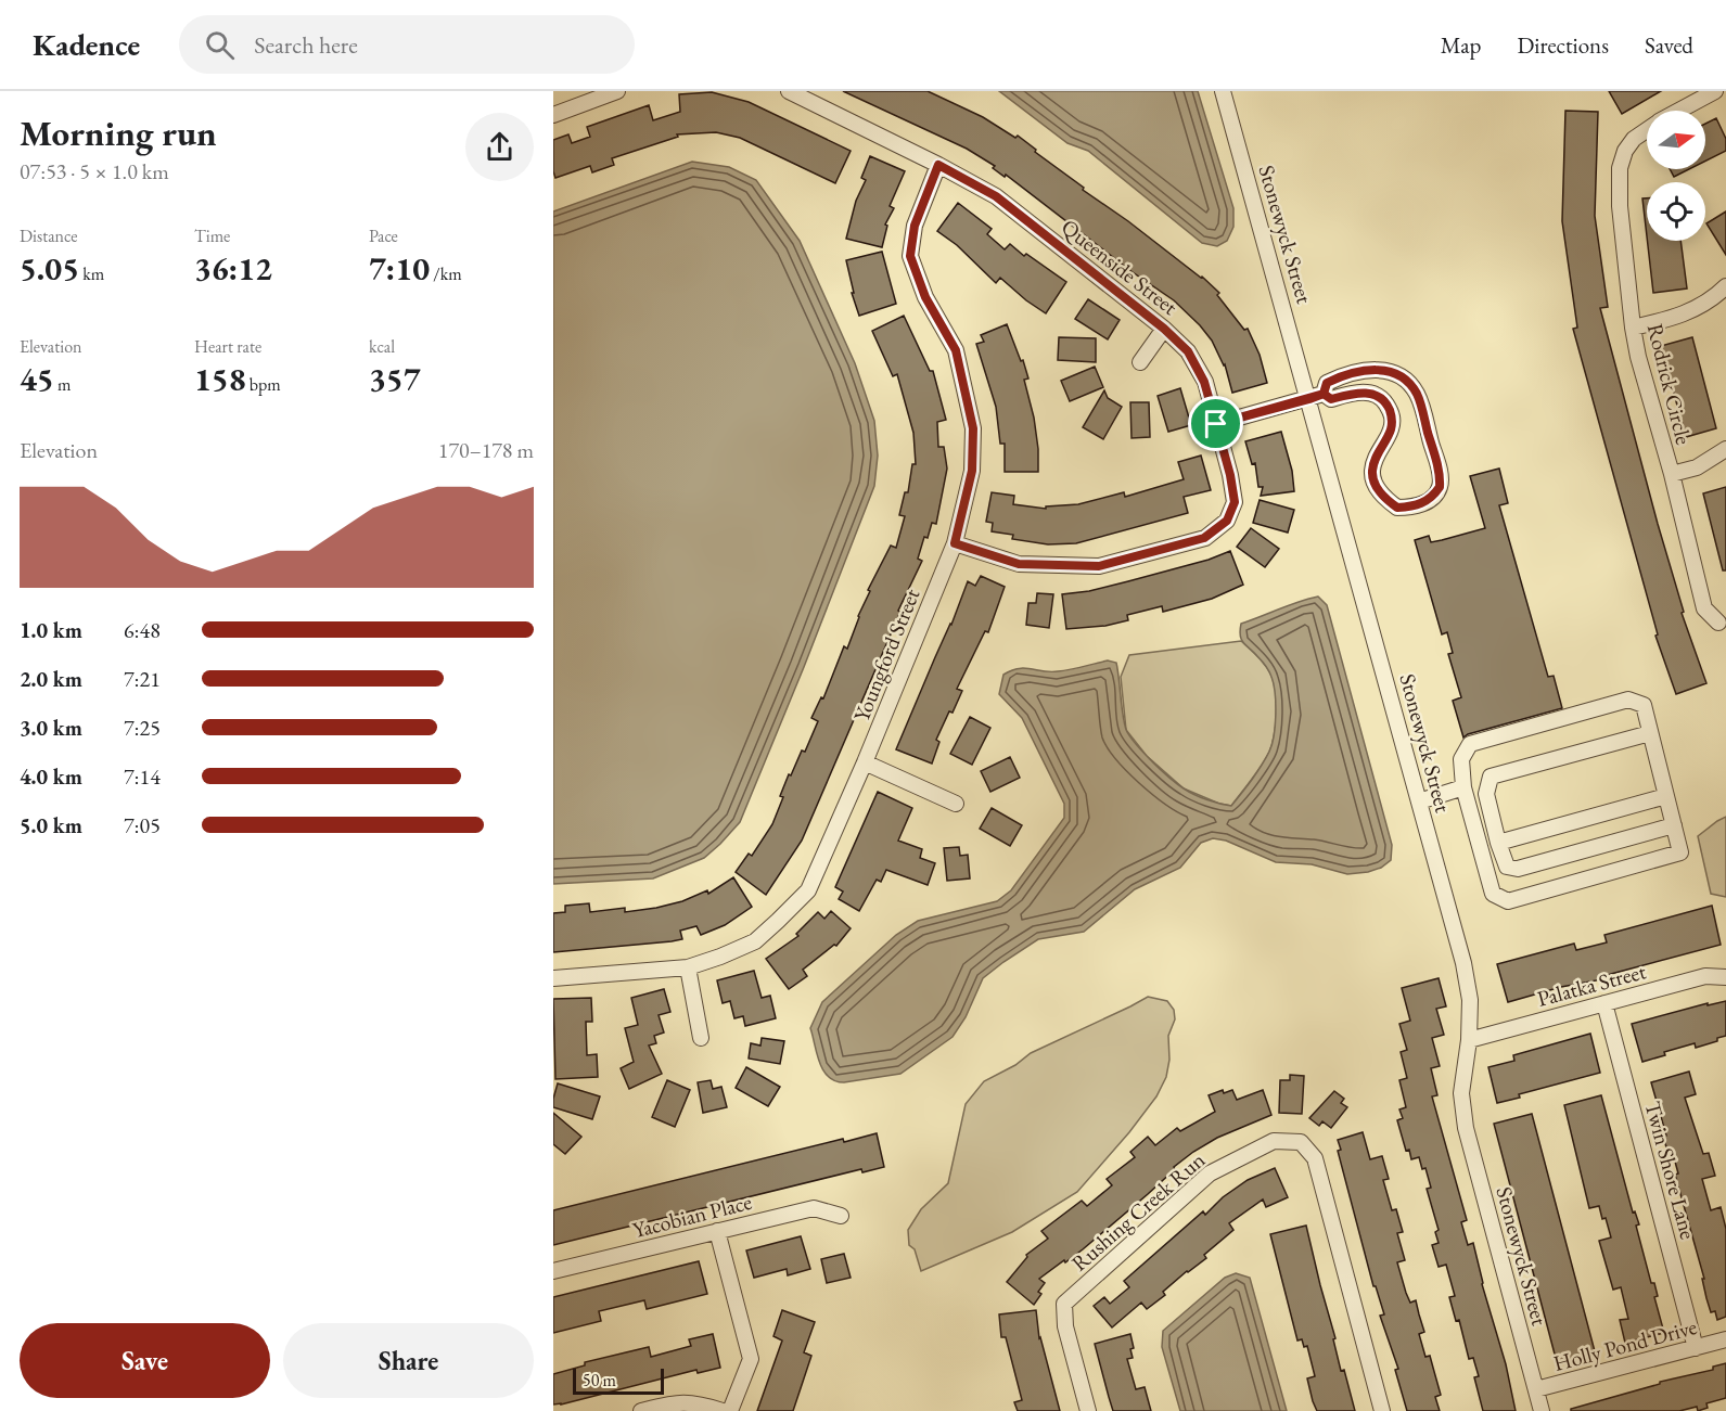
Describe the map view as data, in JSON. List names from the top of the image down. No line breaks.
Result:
{"streets":{"street":["Stonewyck Street","Queenside Street","Rodrick Circle","Youngford Street","Palatka Street","Twin Shore Lane","Rushing Creek Run","Yacobian Place","Holly Pond Drive"]},"crossings":[["Stonewyck Street","Palatka Street"],["Stonewyck Street","Holly Pond Drive"],["Queenside Street","Youngford Street"],["Palatka Street","Twin Shore Lane"],["Twin Shore Lane","Holly Pond Drive"]],"scale_bar":"50 m","north":"right","page":{"header":"Kadence","search":"Search here","nav":["Map","Directions","Saved"],"heading":["Morning run","07:53 · 5 × 1.0 km"],"stats":[["Distance","5.05 km"],["Time","36:12"],["Pace","7:10 /km"],["Elevation","45 m"],["Heart rate","158 bpm"],["kcal","357"]],"chart":["Elevation","170–178 m"],"list":[{"name":"1.0 km","note":"6:48"},{"name":"2.0 km","note":"7:21"},{"name":"3.0 km","note":"7:25"},{"name":"4.0 km","note":"7:14"},{"name":"5.0 km","note":"7:05"}],"buttons":["Save","Share"],"scale":"50 m"}}
